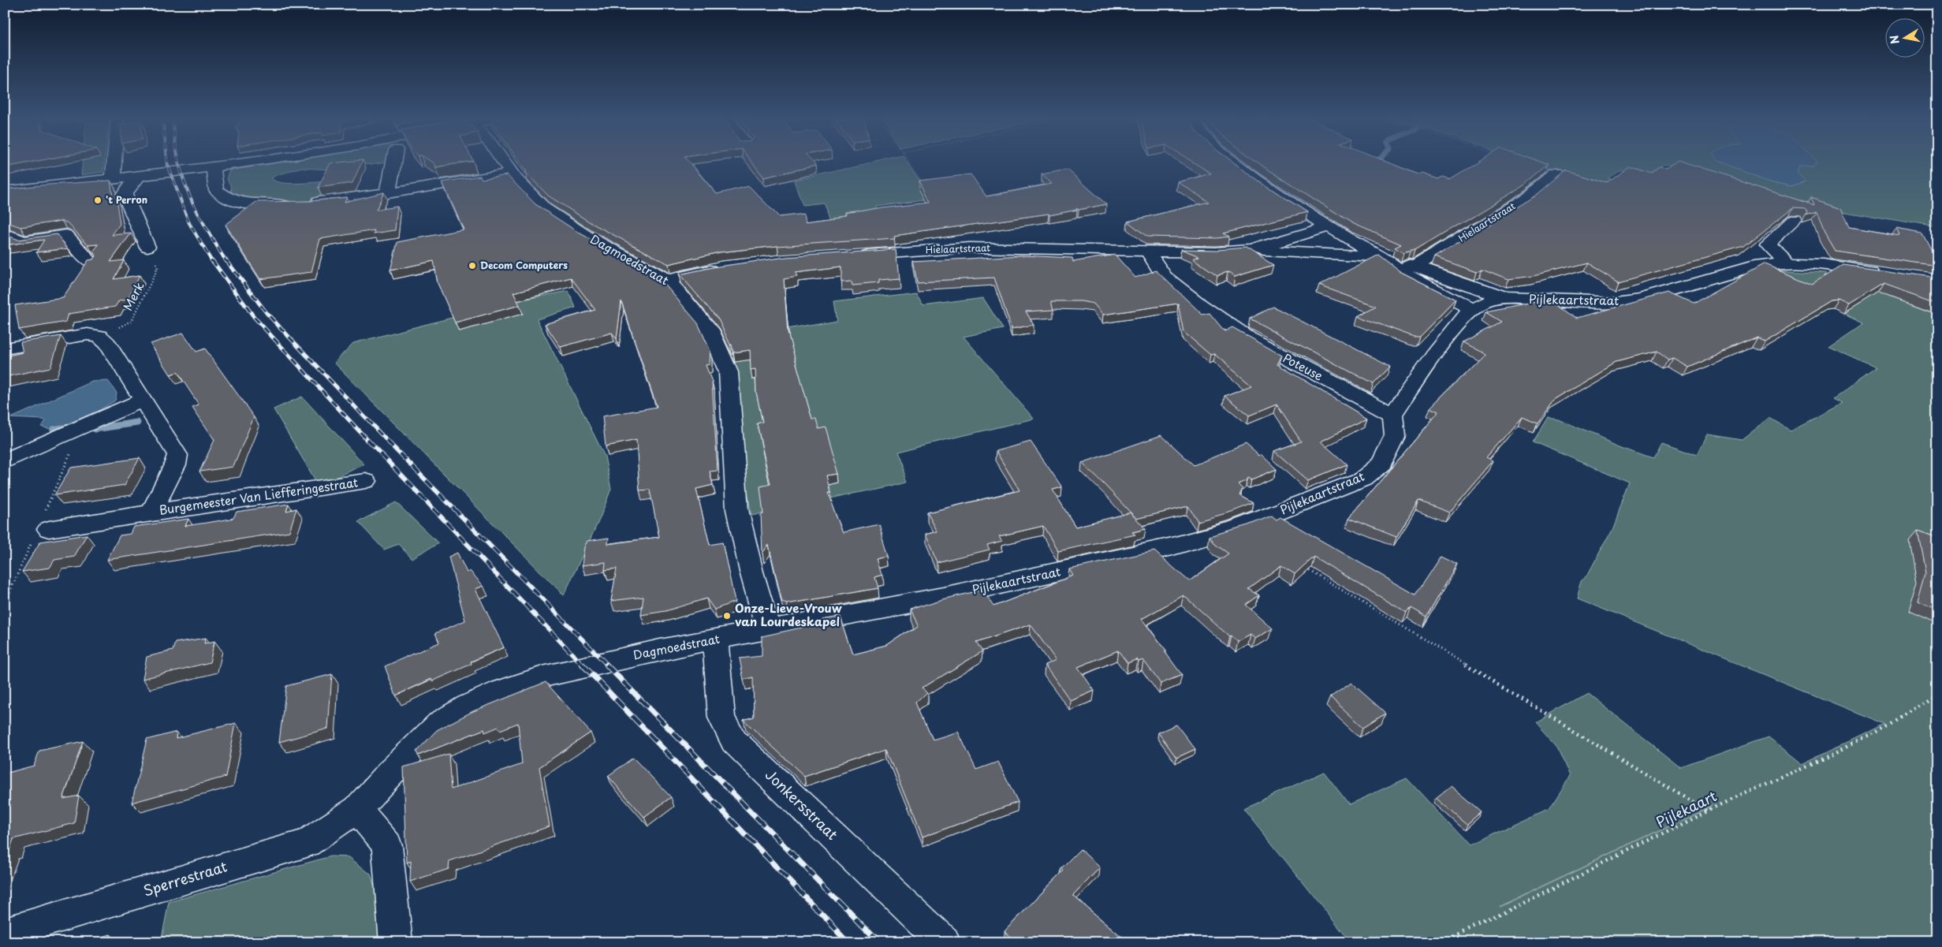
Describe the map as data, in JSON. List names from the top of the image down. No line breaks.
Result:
{"streets":{"street":["Hielaartstraat","Dagmoedstraat","Pijlekaartstraat","Poteuse","Burgemeester Van Liefferingestraat","Jonkersstraat","Sperrestraat"],"path":["Merk","Pijlekaart"]},"crossings":[["Hielaartstraat","Pijlekaartstraat"],["Hielaartstraat","Poteuse"],["Dagmoedstraat","Pijlekaartstraat"],["Dagmoedstraat","Jonkersstraat"],["Dagmoedstraat","Sperrestraat"],["Merk","Burgemeester Van Liefferingestraat"],["Pijlekaartstraat","Poteuse"]],"places":["'t Perron","Decom Computers","Onze-Lieve-Vrouw van Lourdeskapel"],"north":"left"}
